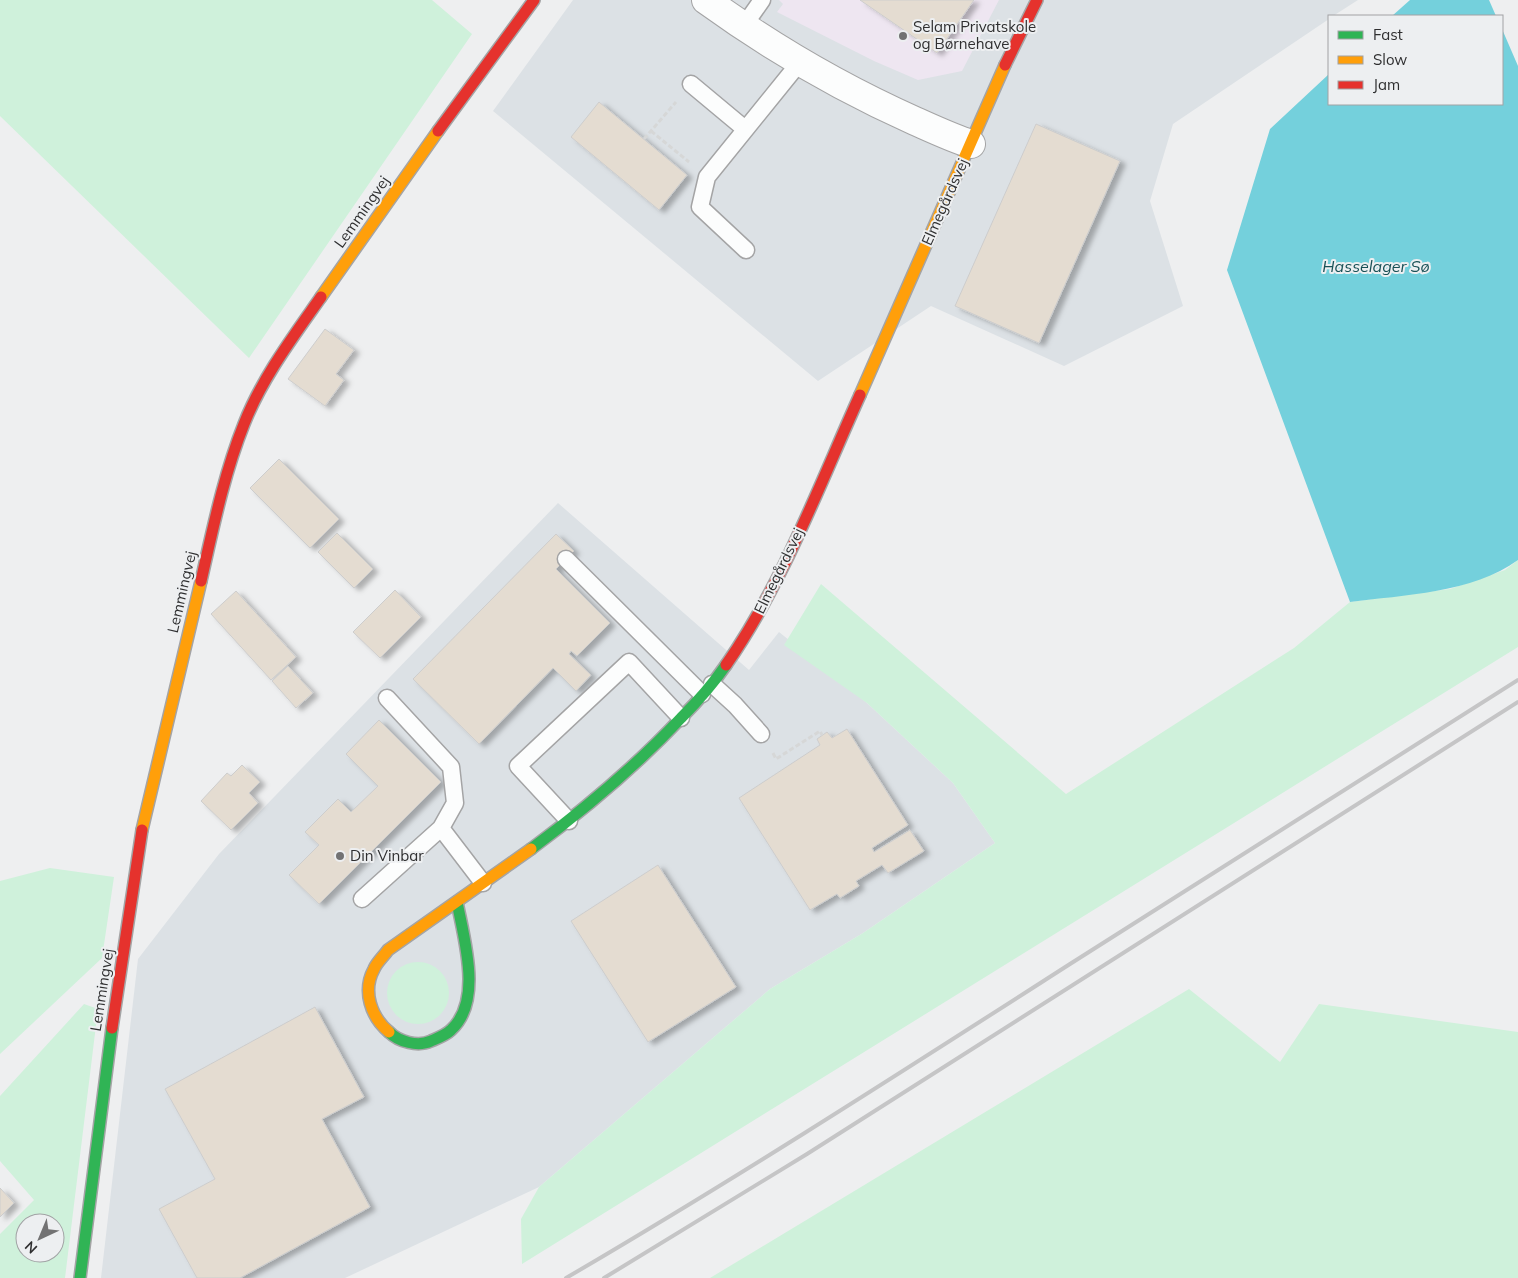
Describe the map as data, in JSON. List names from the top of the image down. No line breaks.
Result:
{"streets":{"street":["Elmegårdsvej","Lemmingvej"]},"water":["Hasselager Sø"],"places":["Selam Privatskole og Børnehave","Din Vinbar"],"legend":["Fast","Slow","Jam"],"north":"bottom left"}
